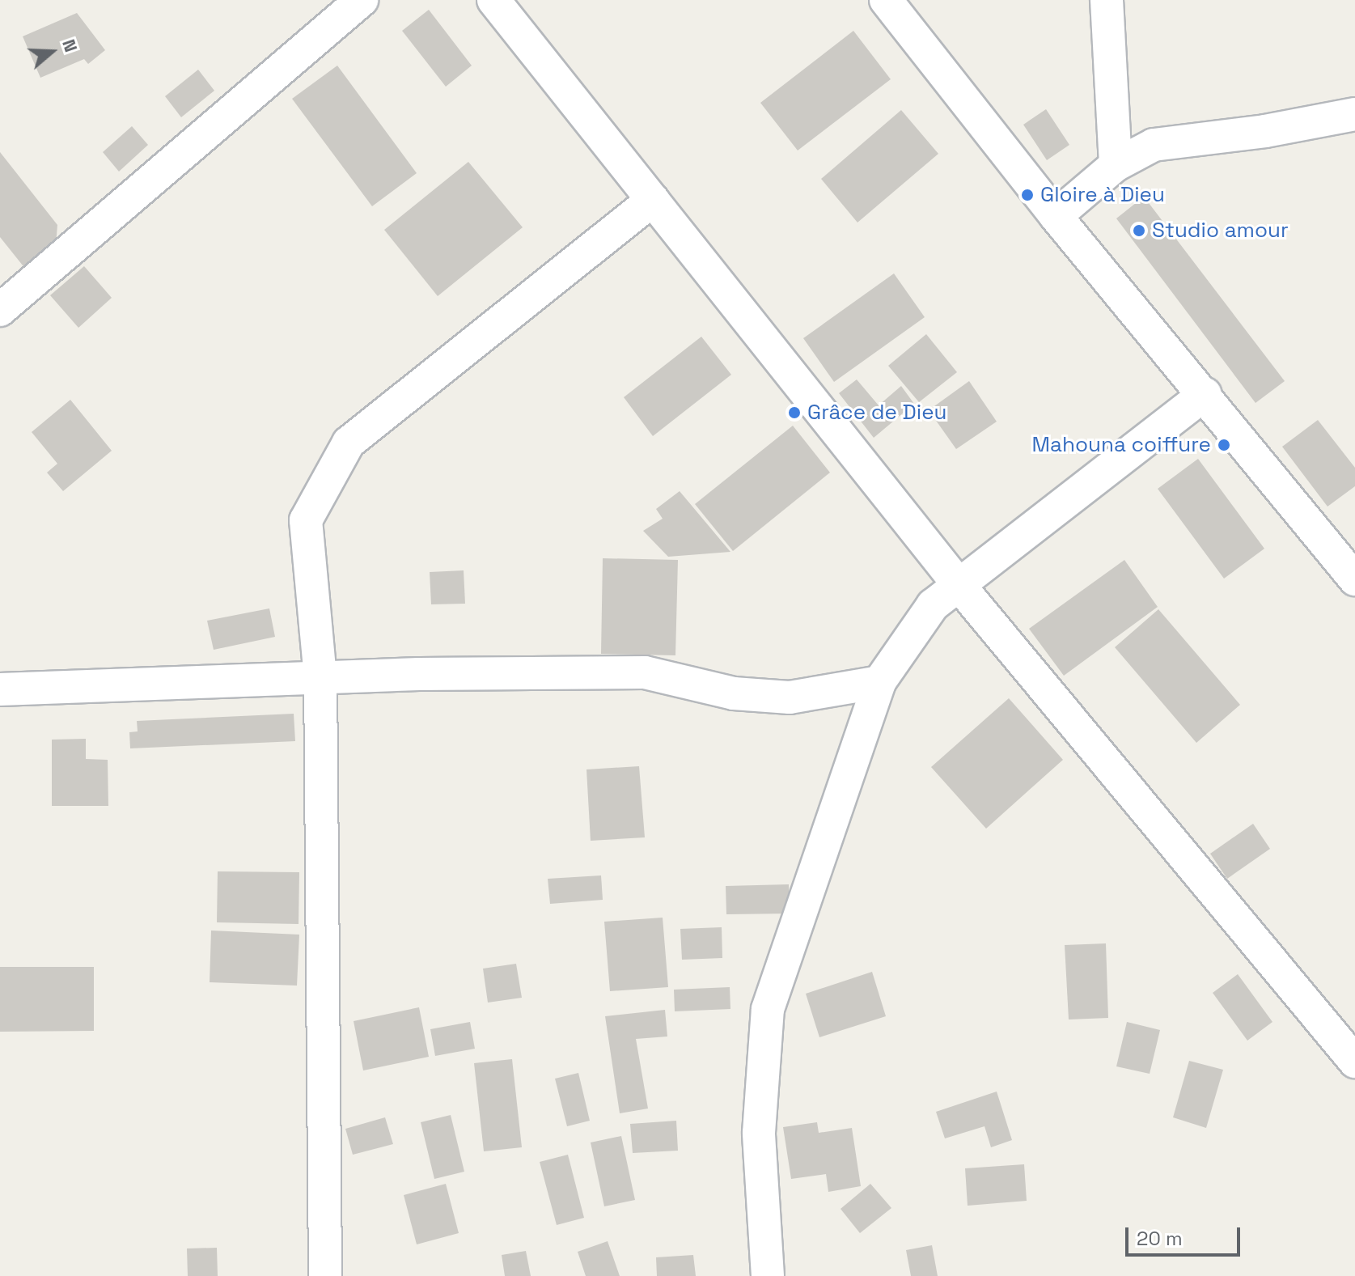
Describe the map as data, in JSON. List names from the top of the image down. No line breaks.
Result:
{"places":["Gloire à Dieu","Studio amour","Grâce de Dieu","Mahouna coiffure"],"scale_bar":"20 m","north":"right"}
